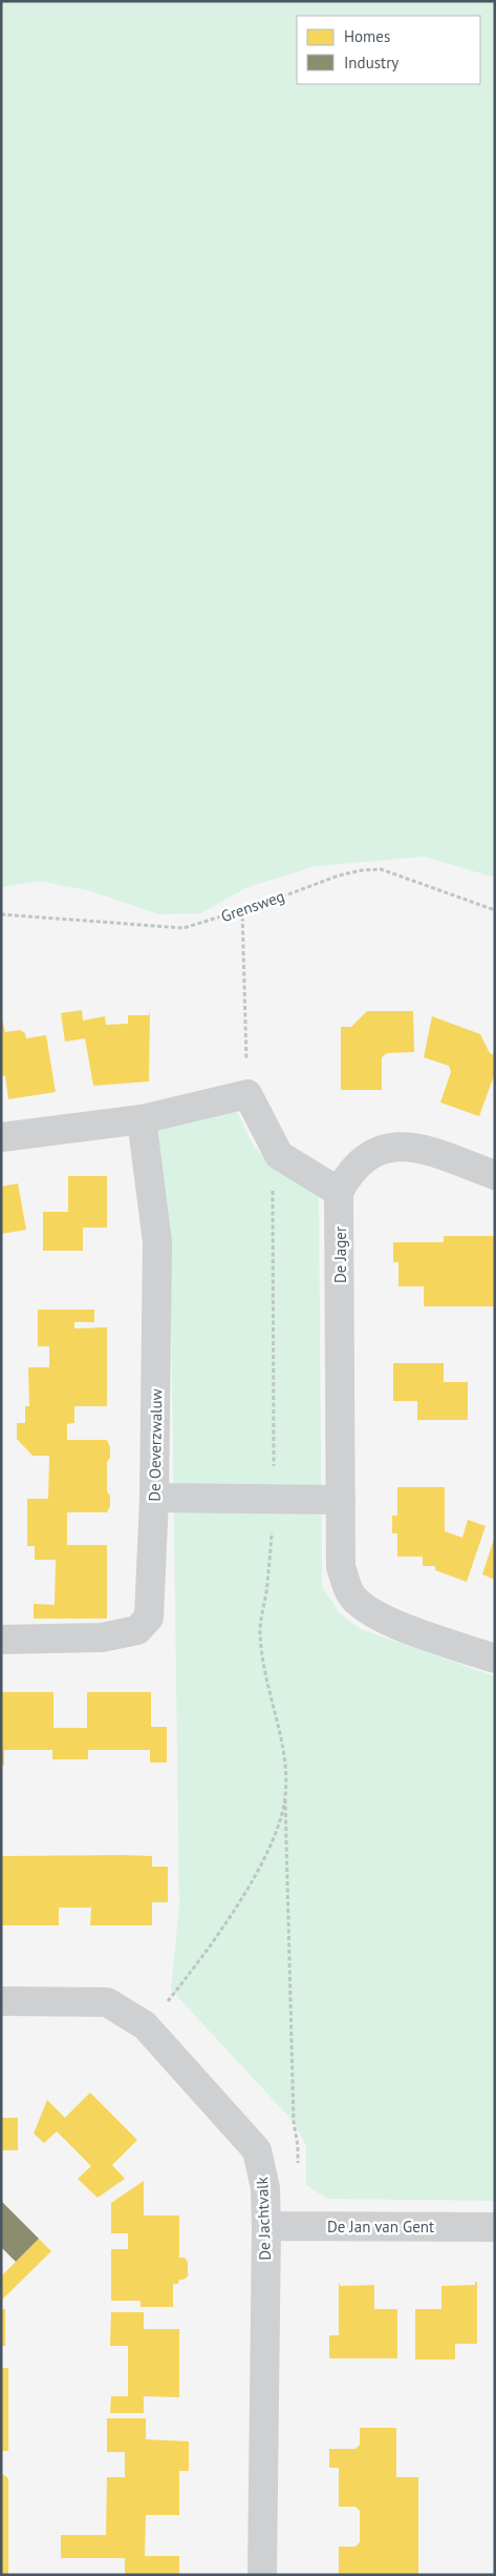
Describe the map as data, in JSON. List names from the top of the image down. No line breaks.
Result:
{"streets":{"street":["De Jager","De Oeverzwaluw","De Jachtvalk","De Jan van Gent"],"path":["Grensweg"]},"crossings":[["De Jachtvalk","De Jan van Gent"]],"legend":["Homes","Industry"]}
